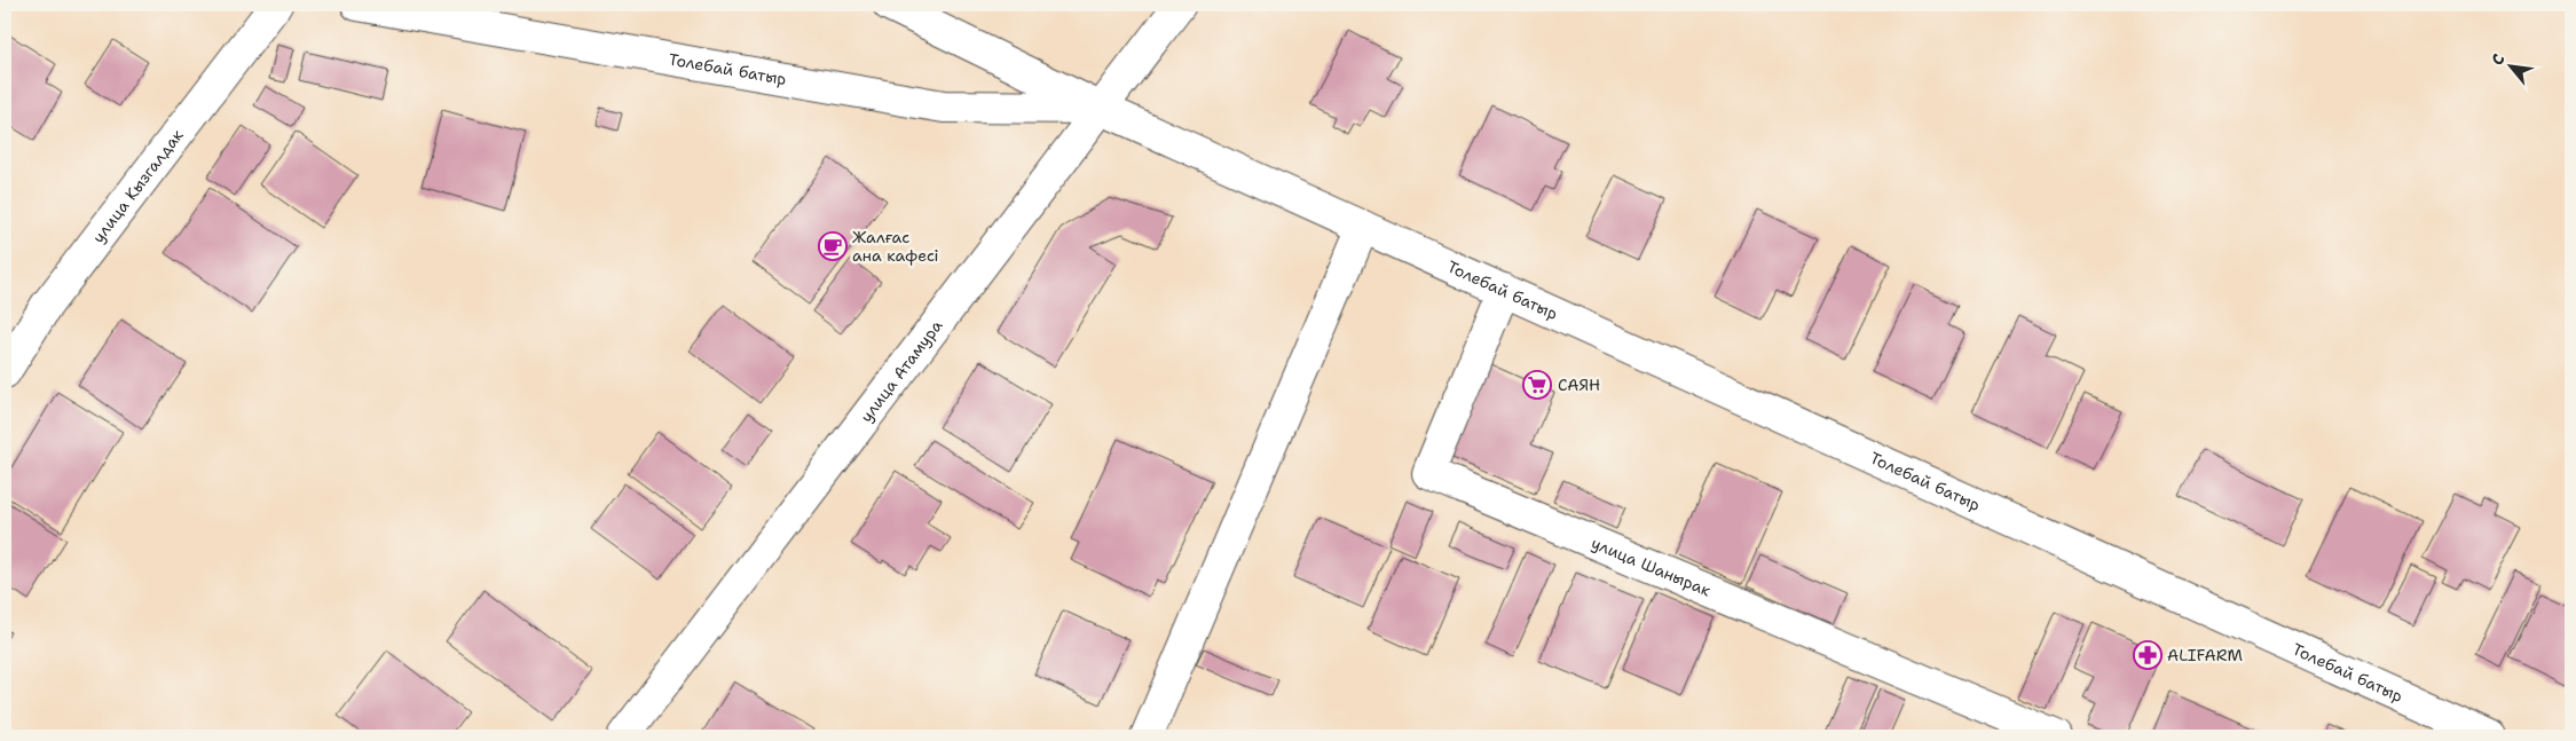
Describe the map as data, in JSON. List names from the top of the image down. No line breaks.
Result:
{"streets":{"street":["Толебай батыр","улица Кызгалдак","улица Атамура","улица Шанырак"]},"crossings":[["Толебай батыр","улица Атамура"],["Толебай батыр","улица Шанырак"]],"places":{"cafe":["Жалғас ана кафесі"],"supermarket":["САЯН"],"pharmacy":["ALIFARM"]},"north":"top left"}
